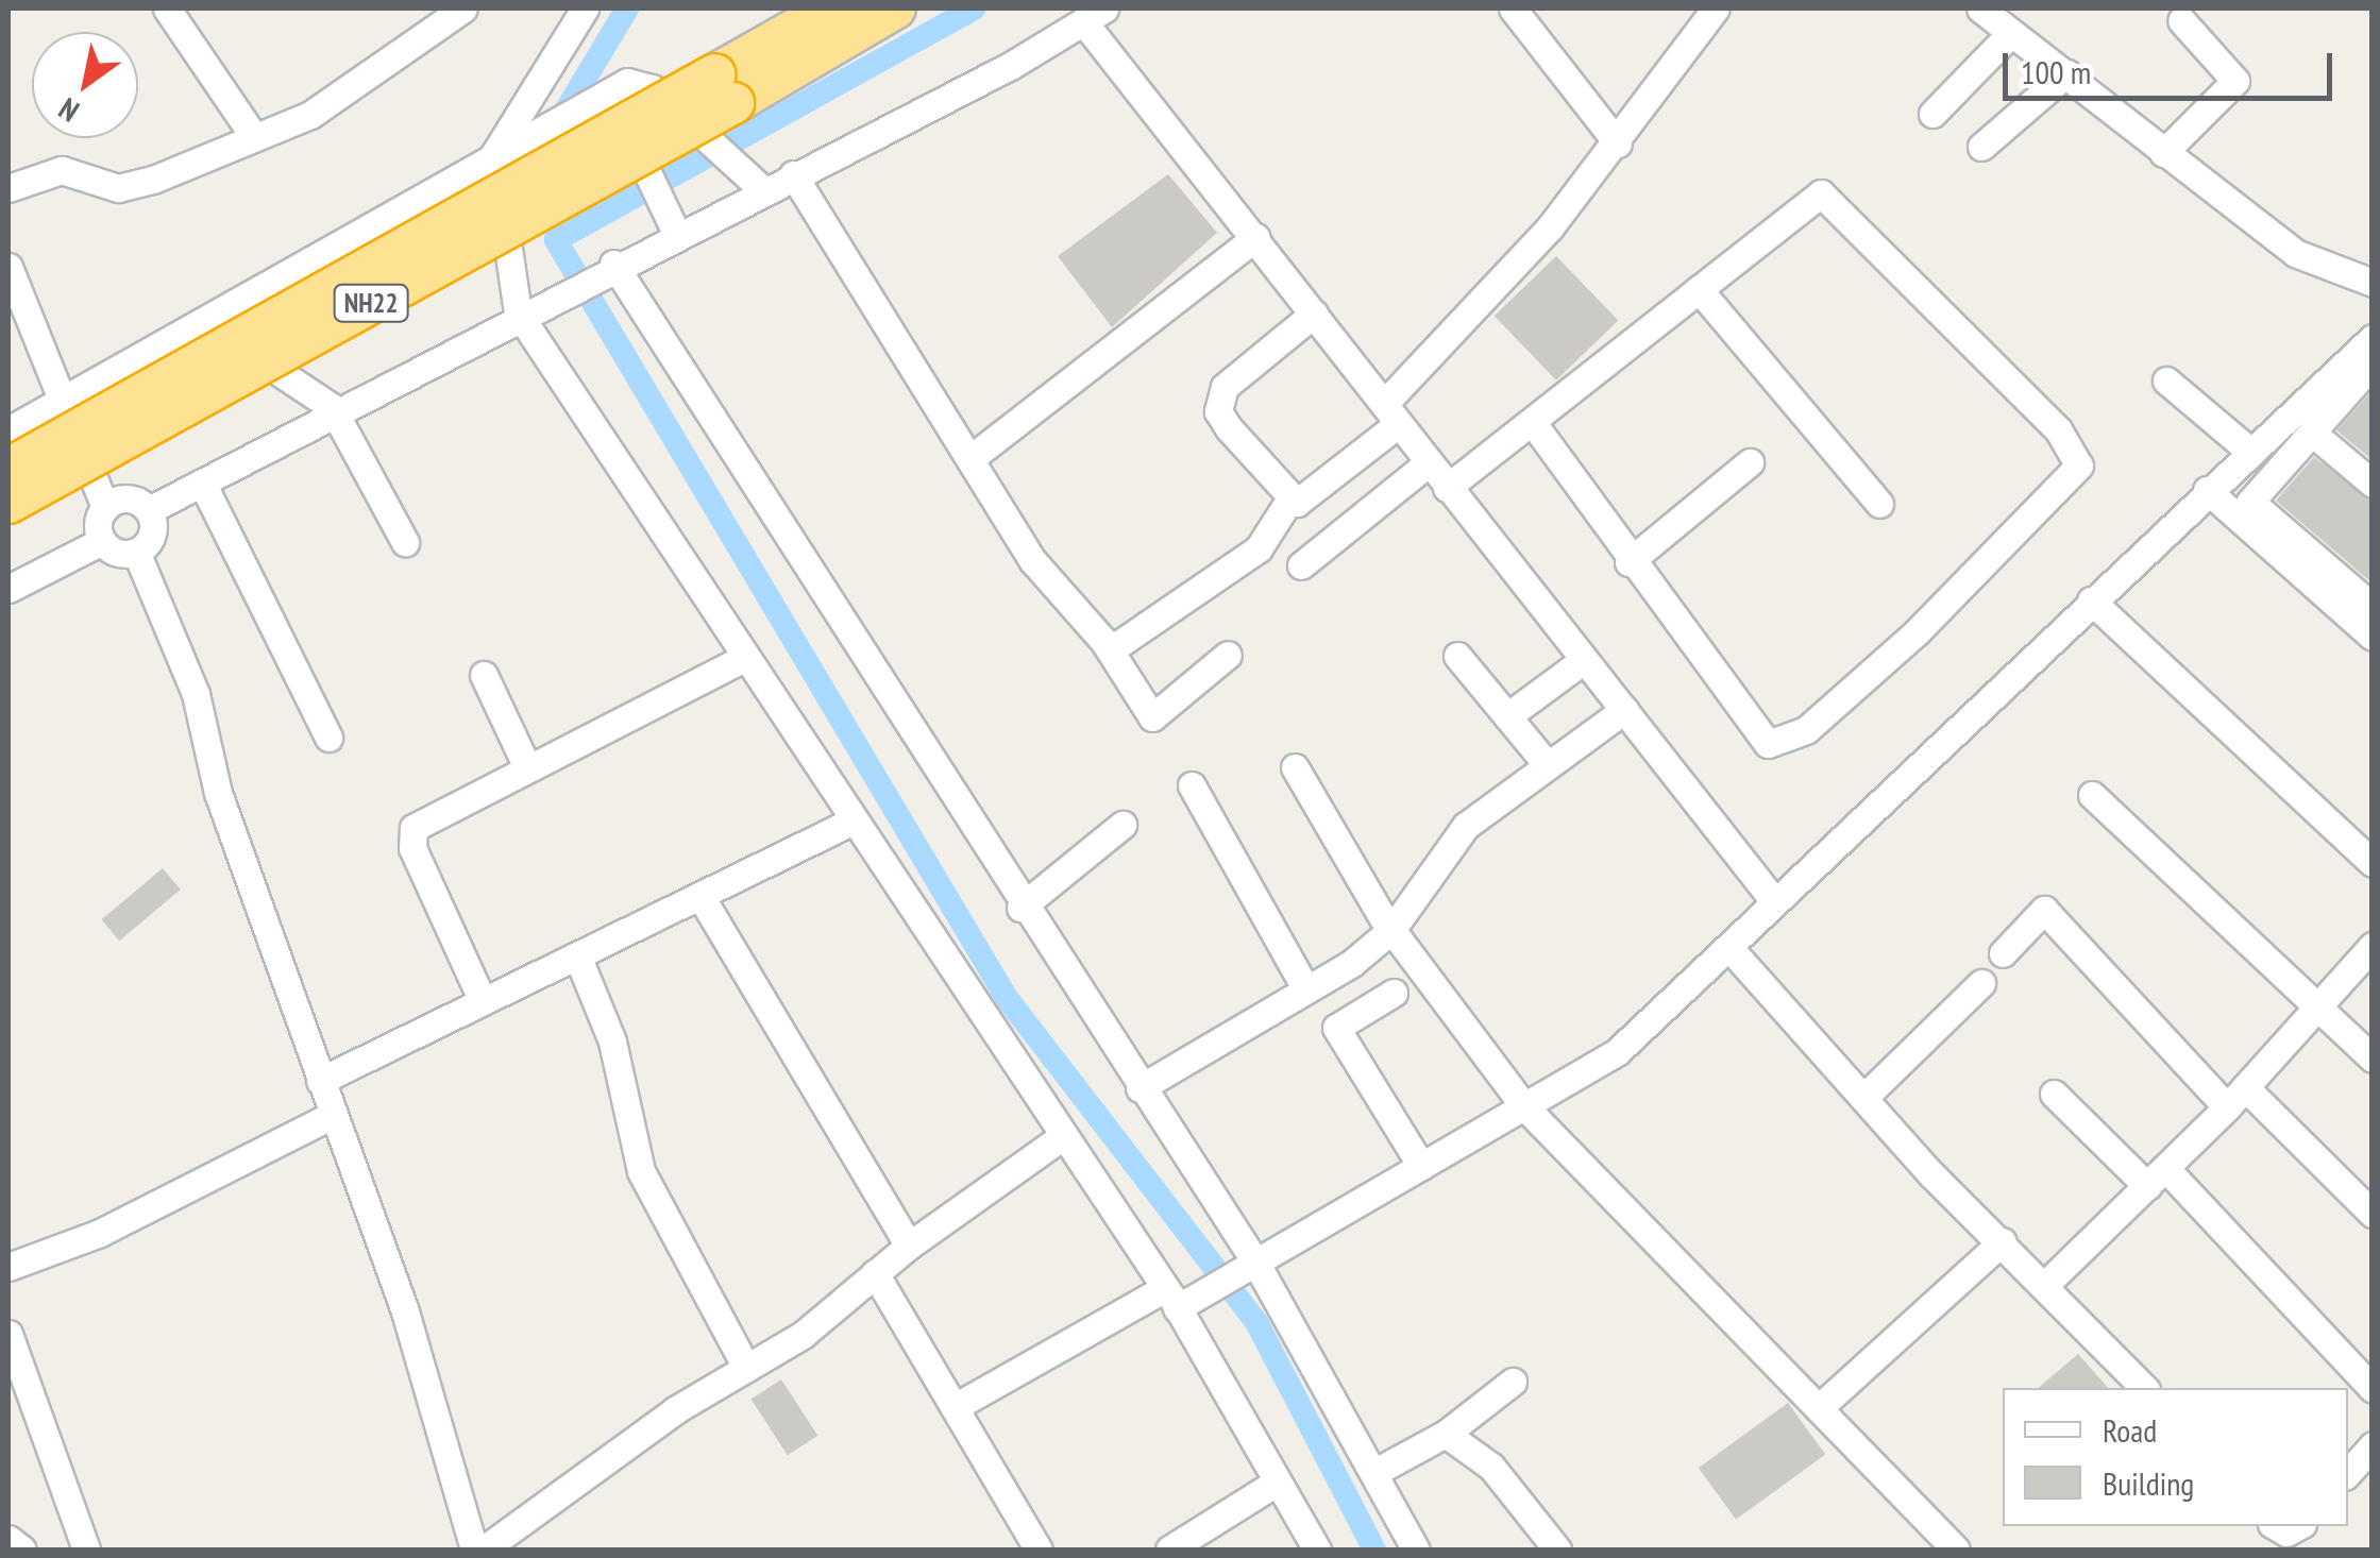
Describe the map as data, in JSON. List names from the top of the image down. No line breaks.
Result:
{"streets":{"highway":["NH22"]},"legend":["Road","Building"],"scale_bar":"100 m","north":"bottom left"}
